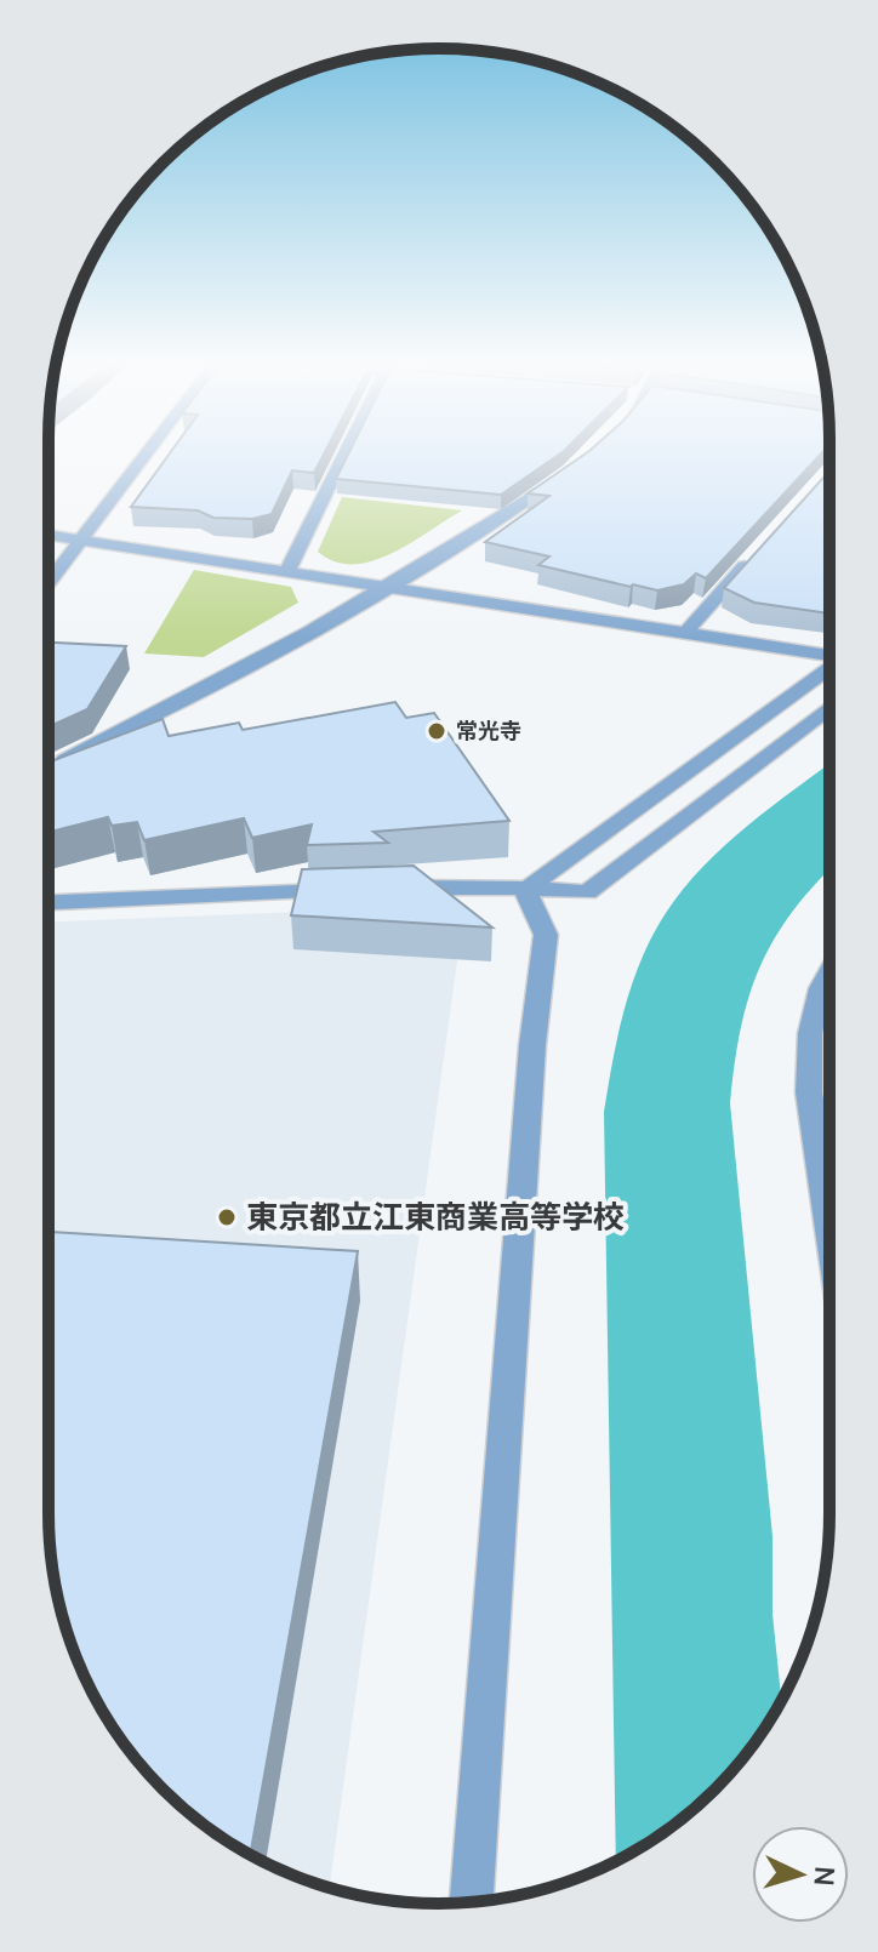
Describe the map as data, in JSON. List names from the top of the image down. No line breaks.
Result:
{"places":["常光寺","東京都立江東商業高等学校"],"north":"right"}
